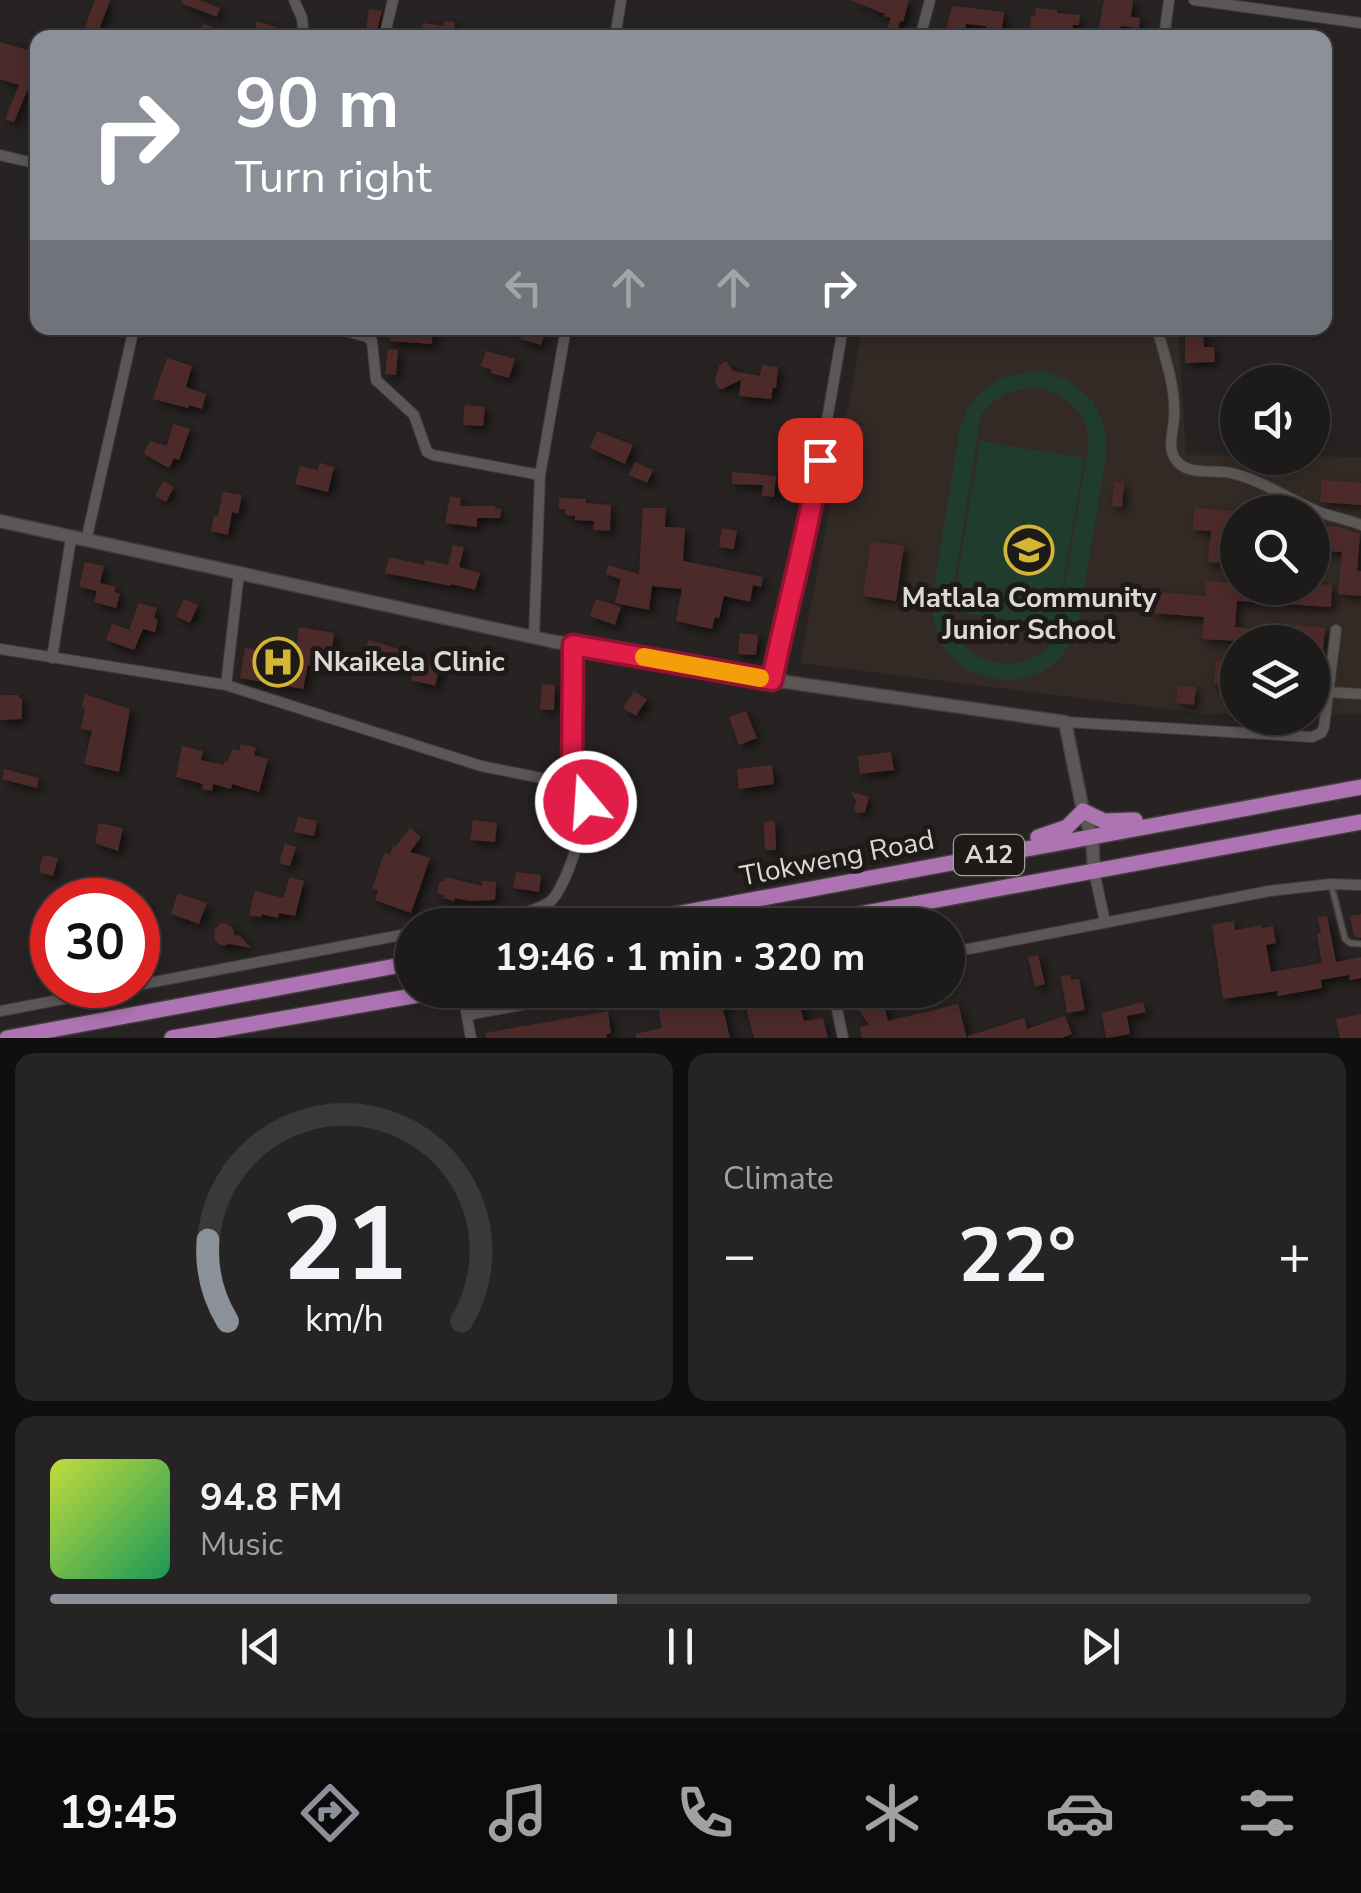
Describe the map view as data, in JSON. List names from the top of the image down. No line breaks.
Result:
{"streets":{"main road":["A12","Tlokweng Road"]},"places":{"school or university":["Matlala Community Junior School"],"hospital":["Nkaikela Clinic"]},"page":{"turn":["90 m","Turn right"],"limit":"30","trip":"19:46 · 1 min · 320 m","tile":"Climate","heat":["−","22°","+"],"song":["94.8 FM","Music"],"tabs":"19:45","gauge":["21","km/h"]}}
